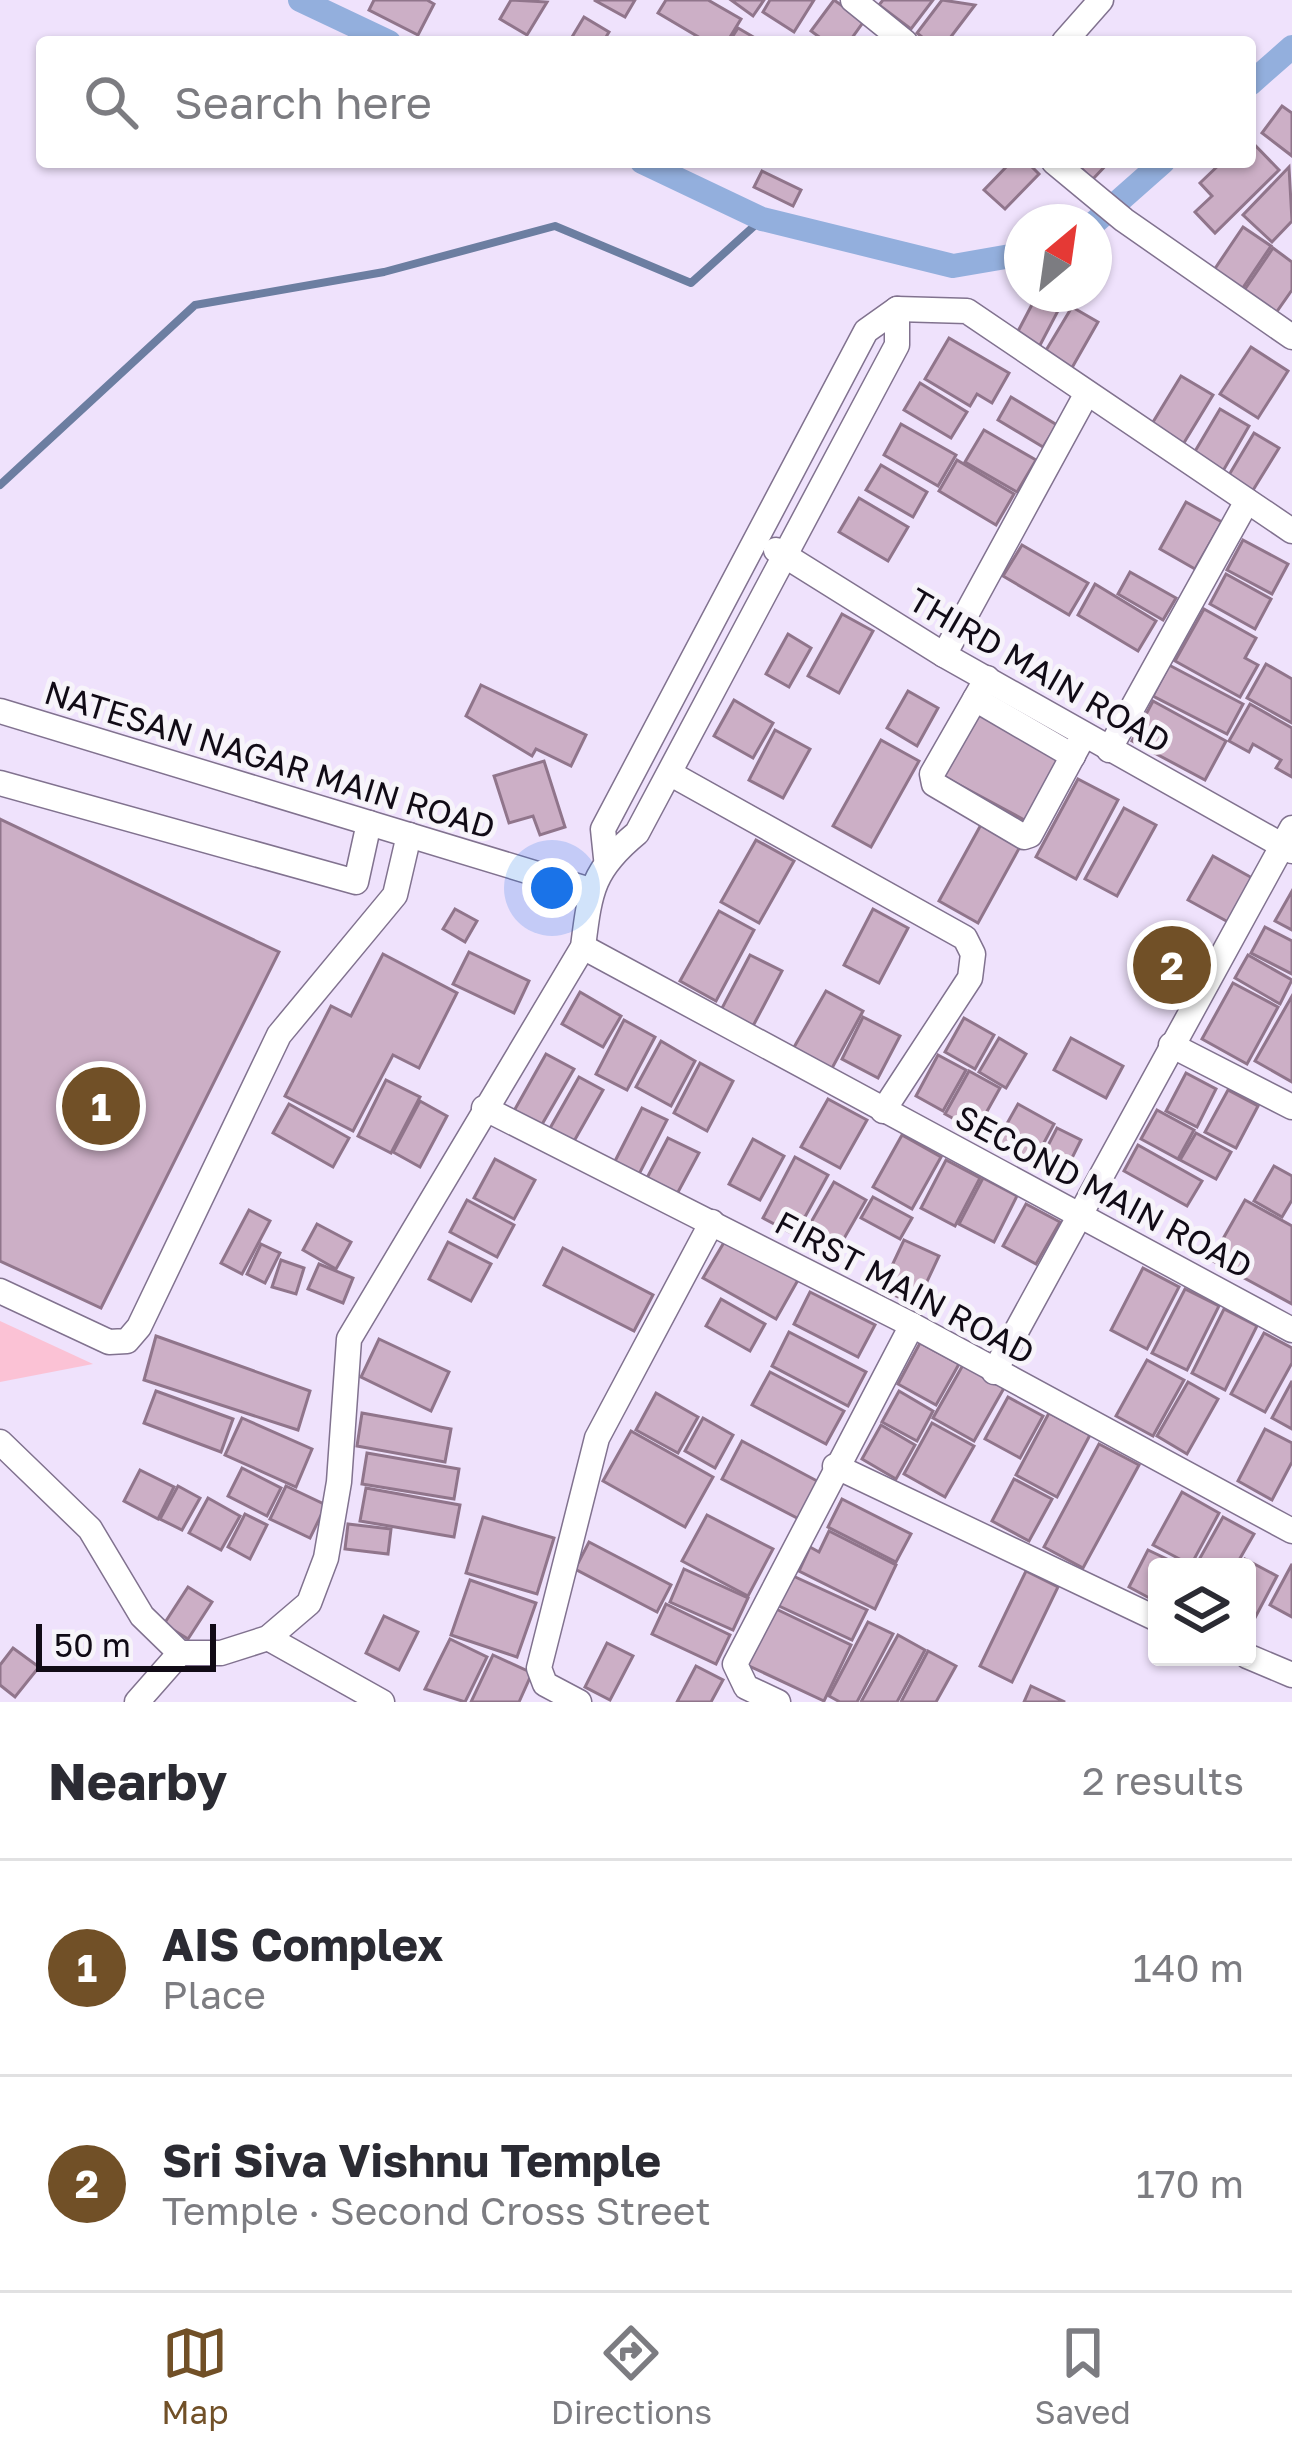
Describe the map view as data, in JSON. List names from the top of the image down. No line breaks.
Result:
{"streets":{"street":["THIRD MAIN ROAD","NATESAN NAGAR MAIN ROAD","SECOND MAIN ROAD","FIRST MAIN ROAD"]},"scale_bar":"50 m","north":"top right","page":{"search":"Search here","pins":["2","1"],"scale":"50 m","heading":["Nearby","2 results"],"list":[{"mark":"1","name":"AIS Complex","note":"Place","value":"140 m"},{"mark":"2","name":"Sri Siva Vishnu Temple","note":"Temple · Second Cross Street","value":"170 m"}],"nav":["Map","Directions","Saved"]}}
